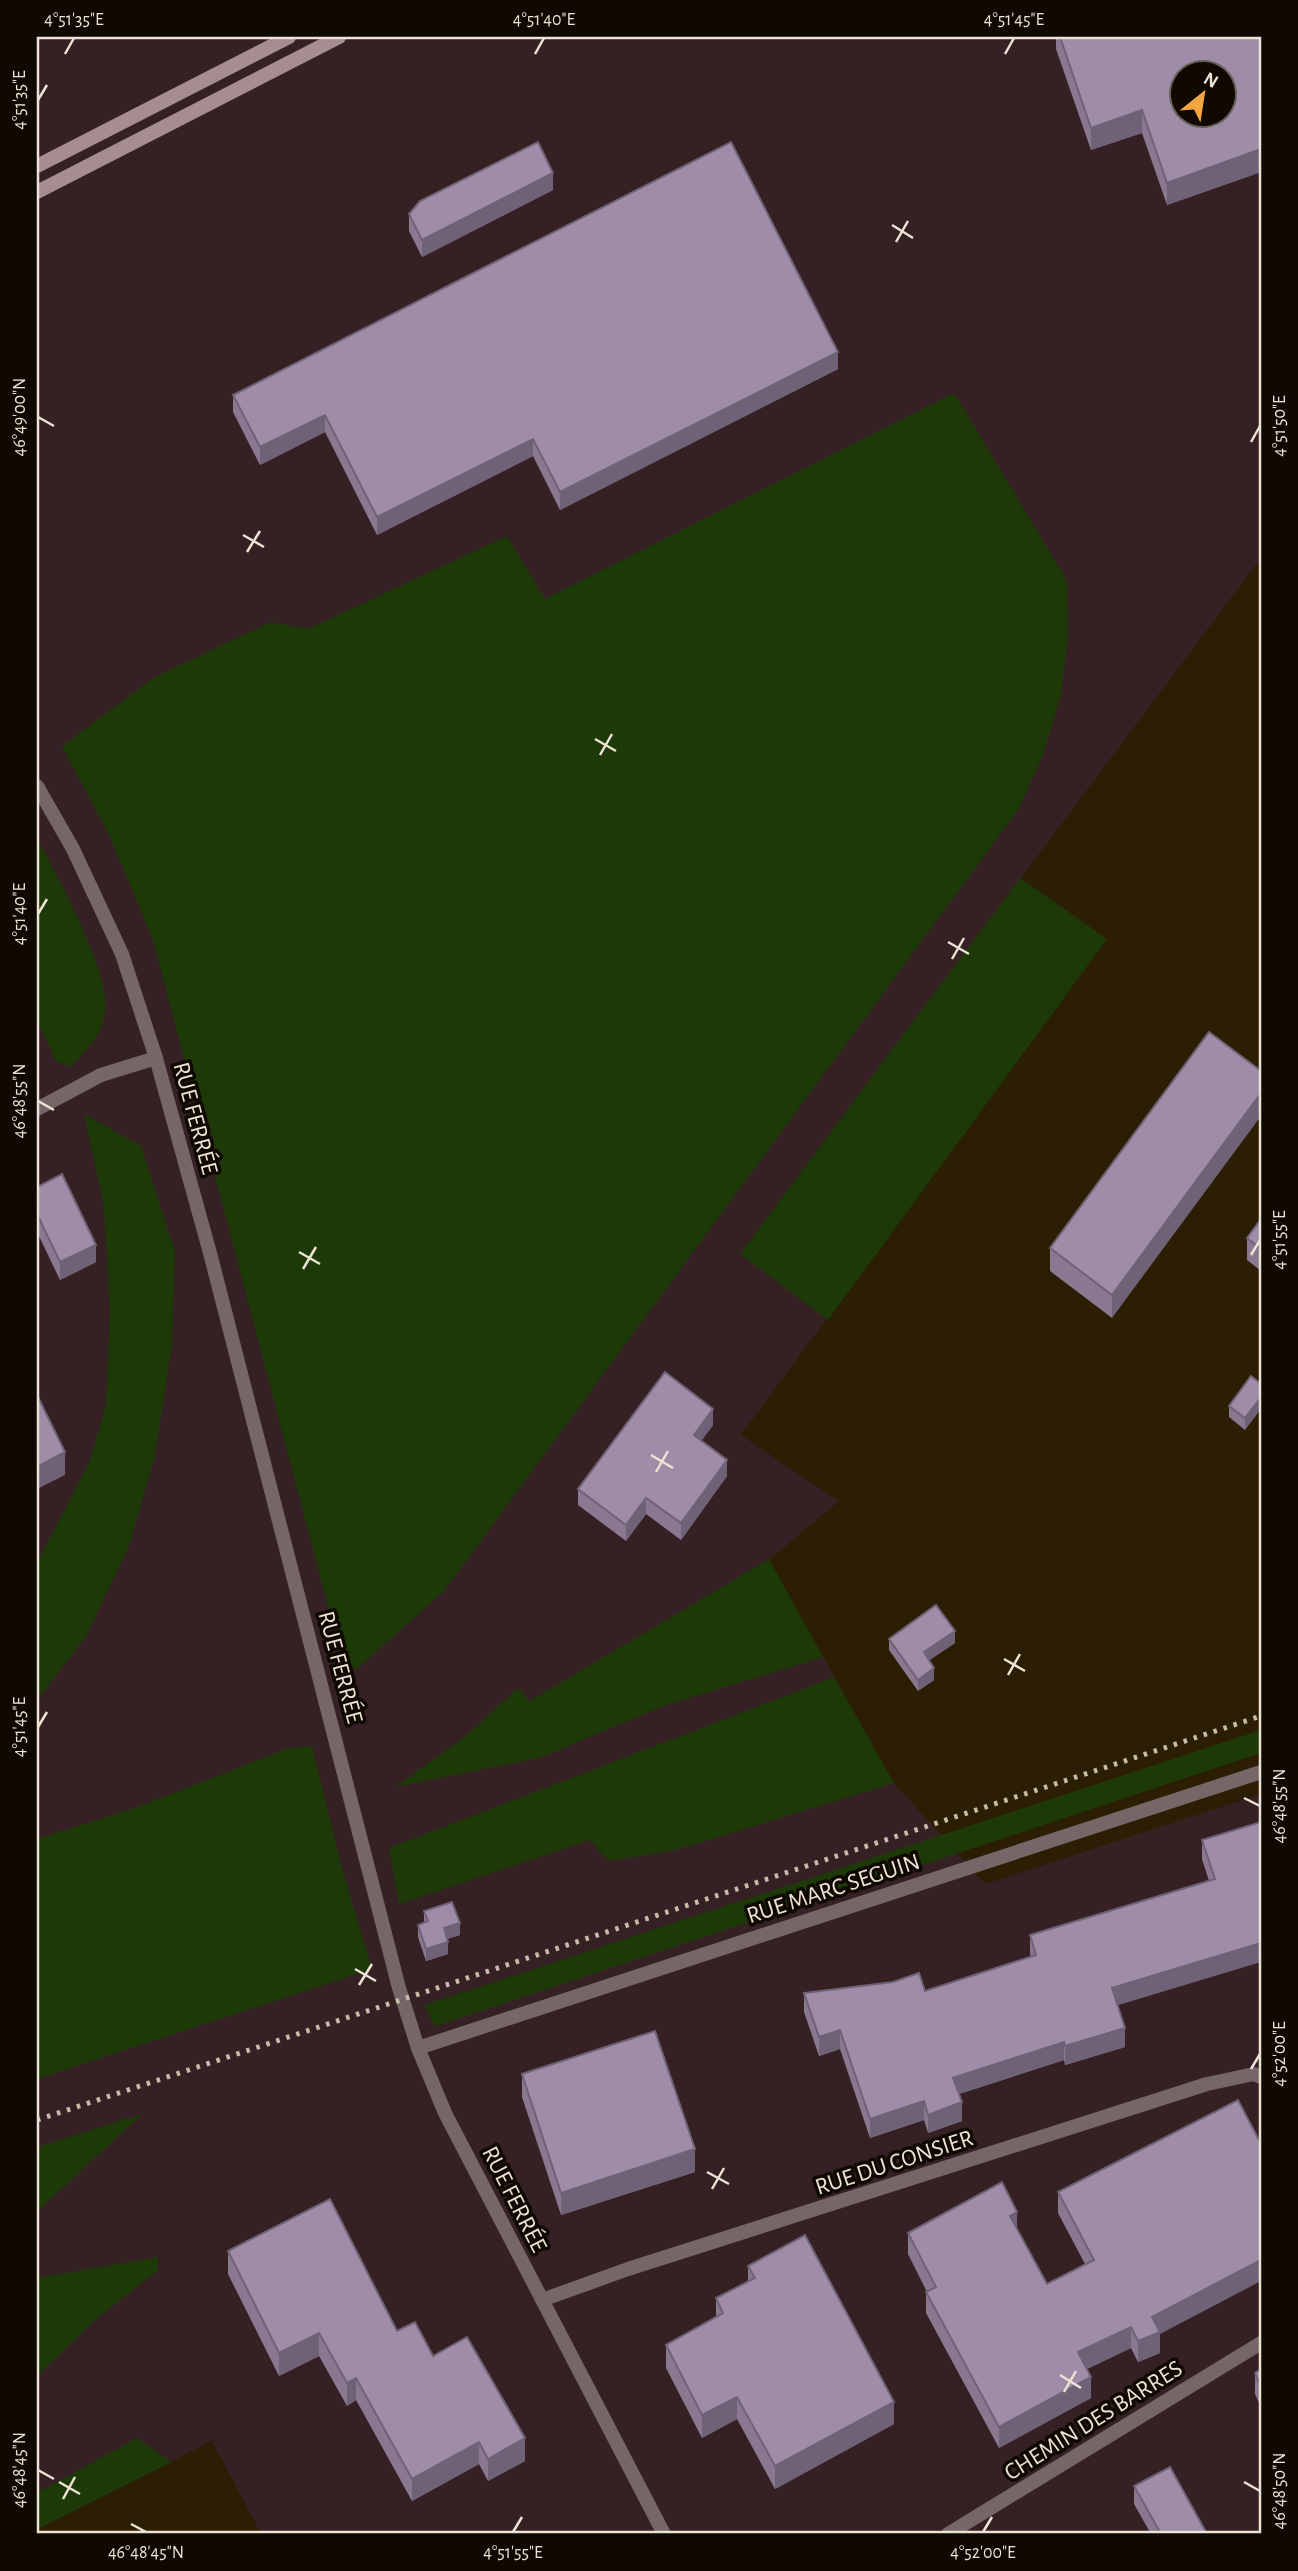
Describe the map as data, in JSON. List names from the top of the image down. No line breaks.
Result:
{"streets":{"street":["RUE FERRÉE","RUE MARC SEGUIN","RUE DU CONSIER","CHEMIN DES BARRES"]},"crossings":[["RUE FERRÉE","RUE MARC SEGUIN"],["RUE FERRÉE","RUE DU CONSIER"]],"north":"top right","coordinates":["4°51'35\"E","4°51'40\"E","4°51'45\"E","46°49'00\"N","4°51'50\"E","46°48'55\"N","4°51'55\"E","4°52'00\"E","46°48'45\"N","46°48'50\"N"]}
